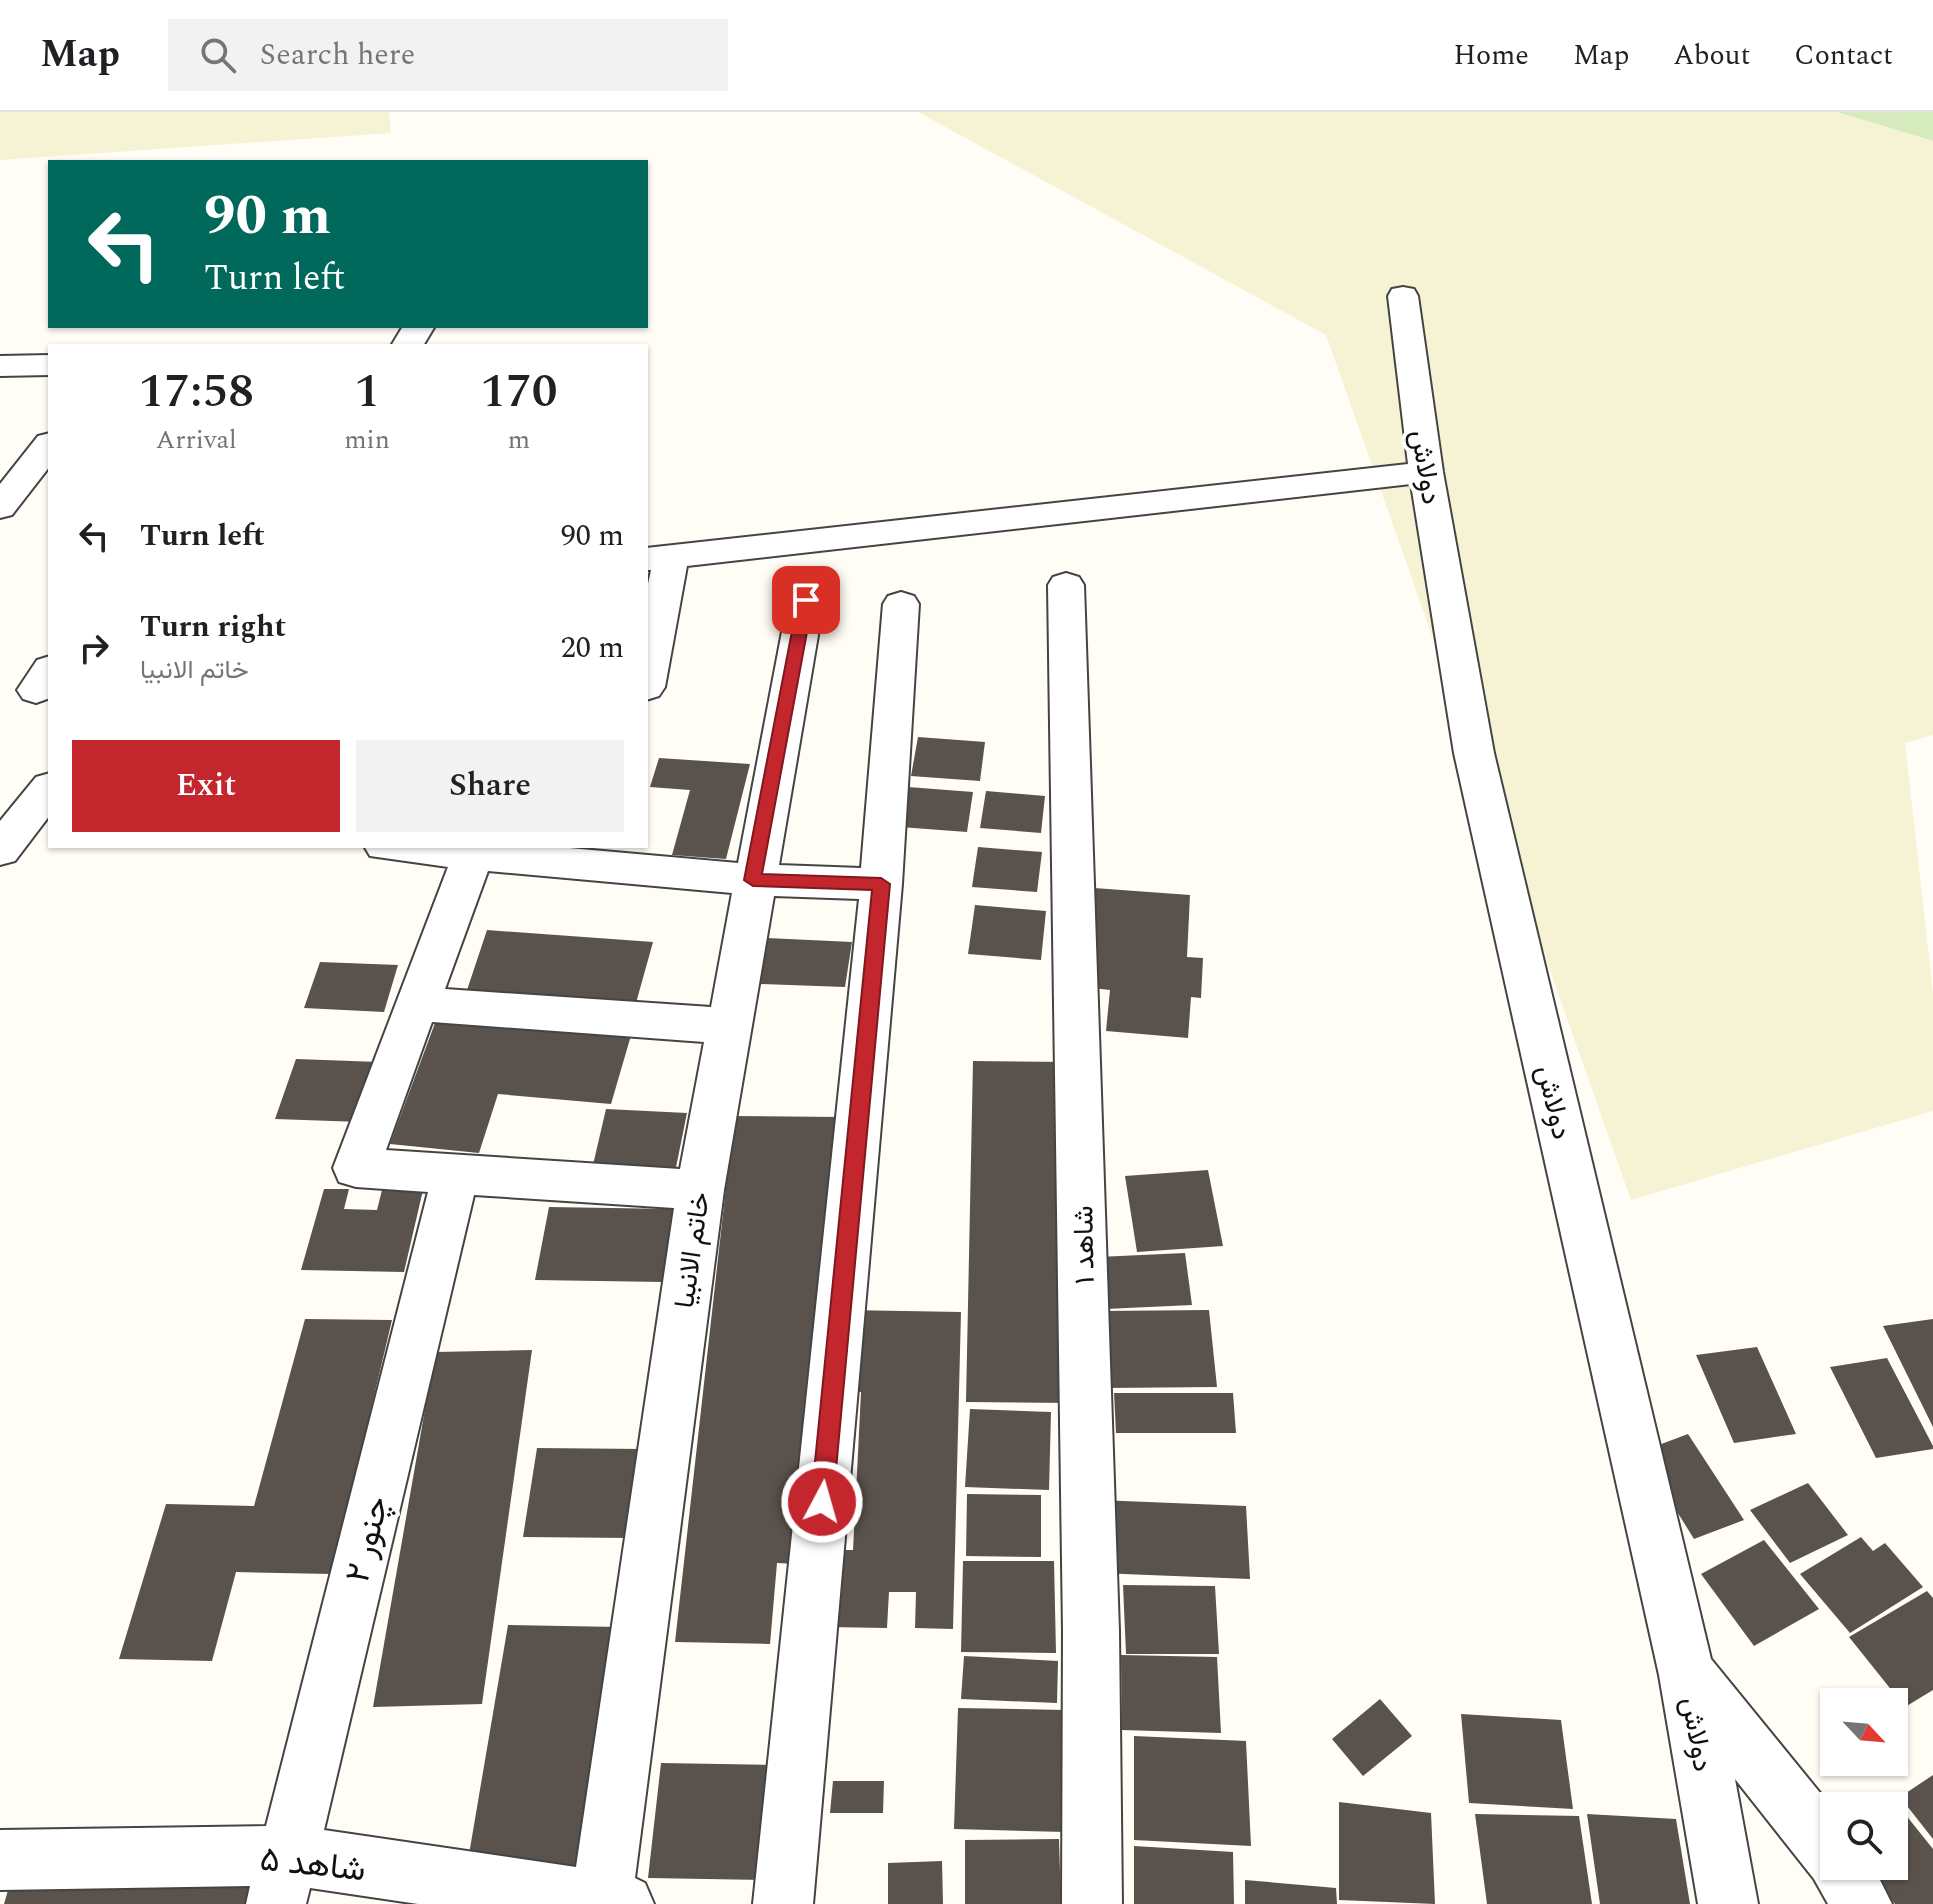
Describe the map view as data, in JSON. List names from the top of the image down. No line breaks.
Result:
{"streets":{"street":["دولاش","شاهد ۱","خاتم الانبیا","چنور ۲","شاهد ۵"]},"crossings":[["خاتم الانبیا","شاهد ۵"],["چنور ۲","شاهد ۵"]],"north":"bottom right","page":{"header":"Map","search":"Search here","nav":["Home","Map","About","Contact"],"turn":["90 m","Turn left"],"eta":["17:58","Arrival","1","min","170","m"],"list":[{"name":"Turn left","value":"90 m"},{"name":"Turn right","note":"خاتم الانبیا","value":"20 m"}],"buttons":["Exit","Share"]}}
